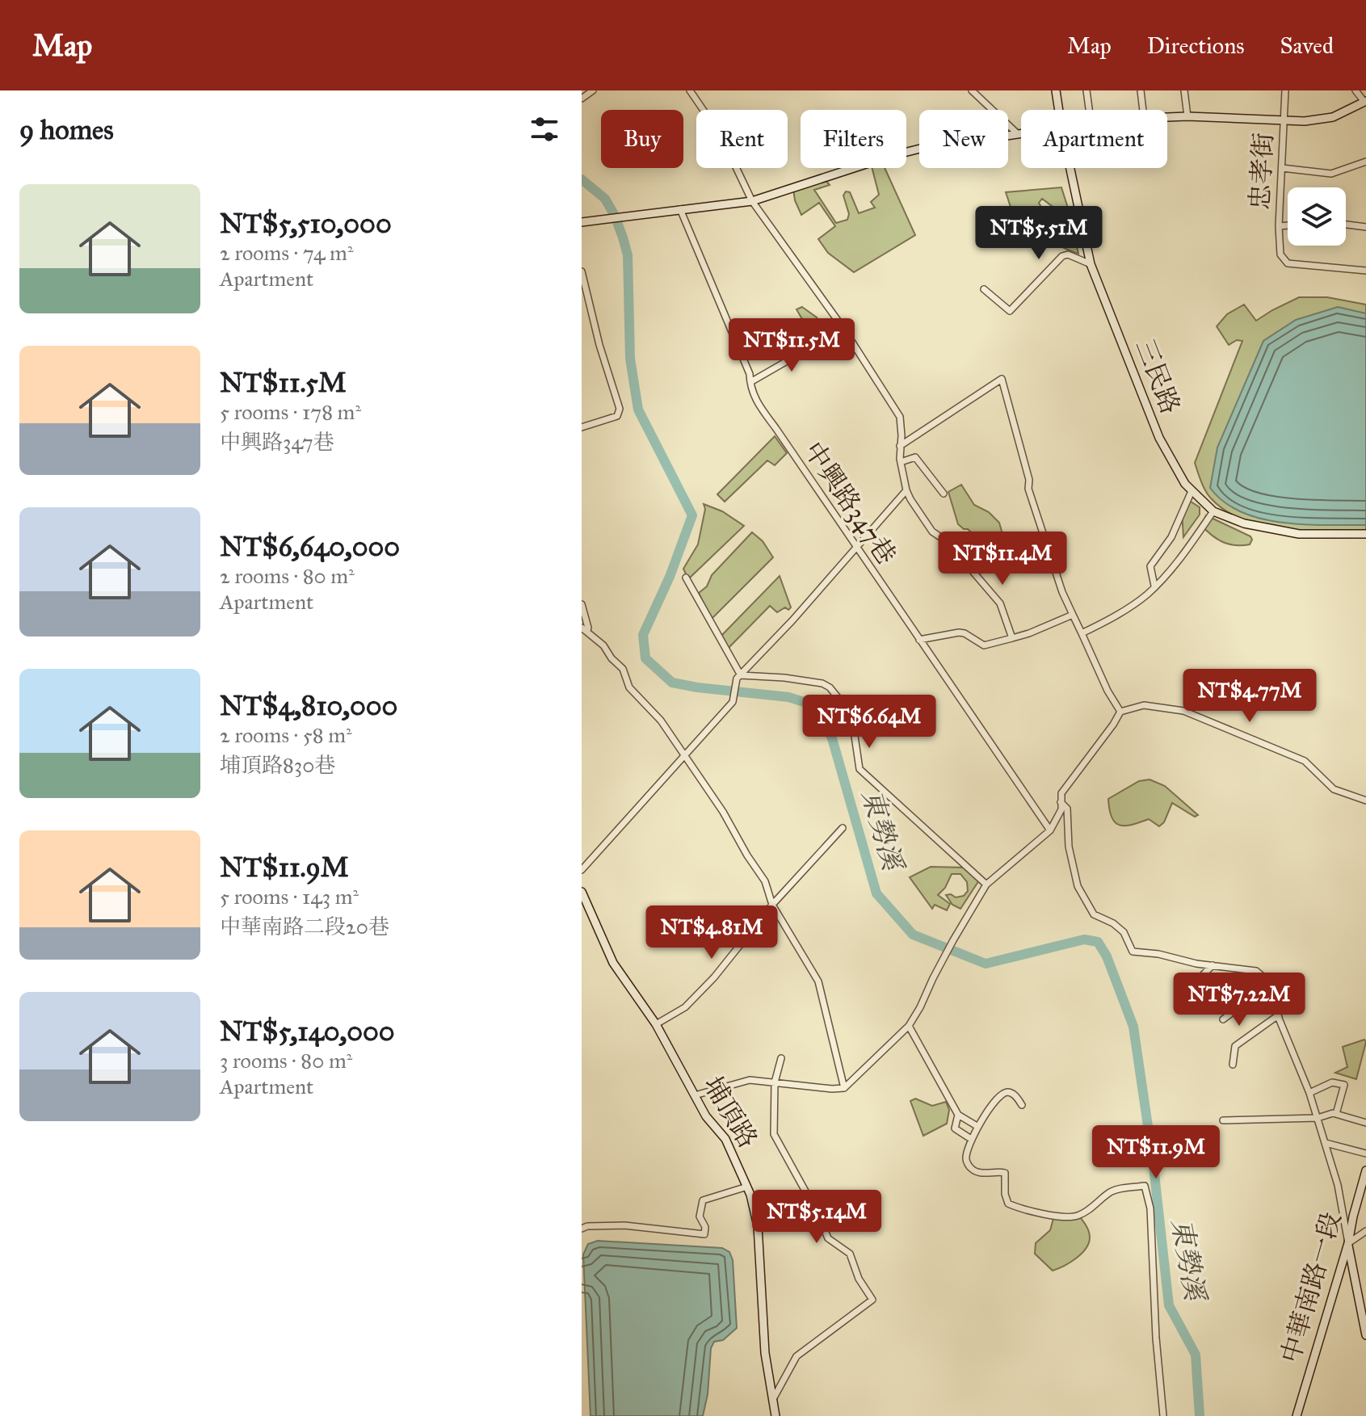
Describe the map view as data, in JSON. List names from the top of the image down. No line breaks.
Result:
{"streets":{"street":["忠孝街","三民路","中興路347巷","埔頂路","中華南路一段"]},"water":["東勢溪"],"page":{"header":"Map","nav":["Map","Directions","Saved"],"heading":"9 homes","chip":["Buy","Rent","Filters","New","Apartment"],"list":[{"name":"NT$5,510,000","note":"2 rooms · 74 m² · Apartment"},{"name":"NT$11.5M","note":"5 rooms · 178 m² · 中興路347巷"},{"name":"NT$6,640,000","note":"2 rooms · 80 m² · Apartment"},{"name":"NT$4,810,000","note":"2 rooms · 58 m² · 埔頂路830巷"},{"name":"NT$11.9M","note":"5 rooms · 143 m² · 中華南路二段20巷"},{"name":"NT$5,140,000","note":"3 rooms · 80 m² · Apartment"}],"price":["NT$5.51M","NT$11.5M","NT$11.4M","NT$4.77M","NT$6.64M","NT$4.81M","NT$7.22M","NT$11.9M","NT$5.14M"]}}
